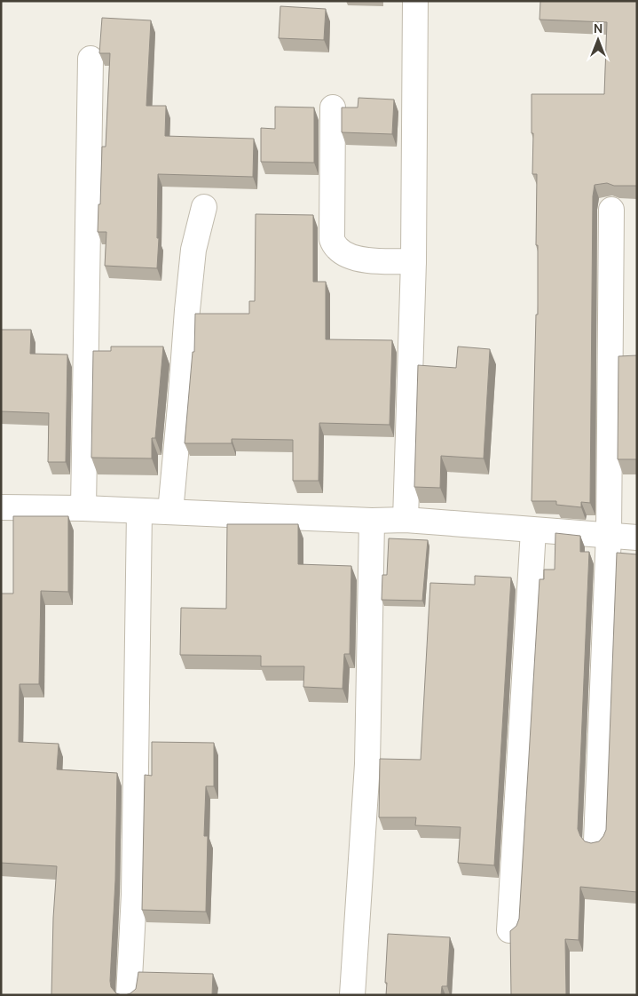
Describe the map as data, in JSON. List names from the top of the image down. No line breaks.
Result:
{"north":"top"}
